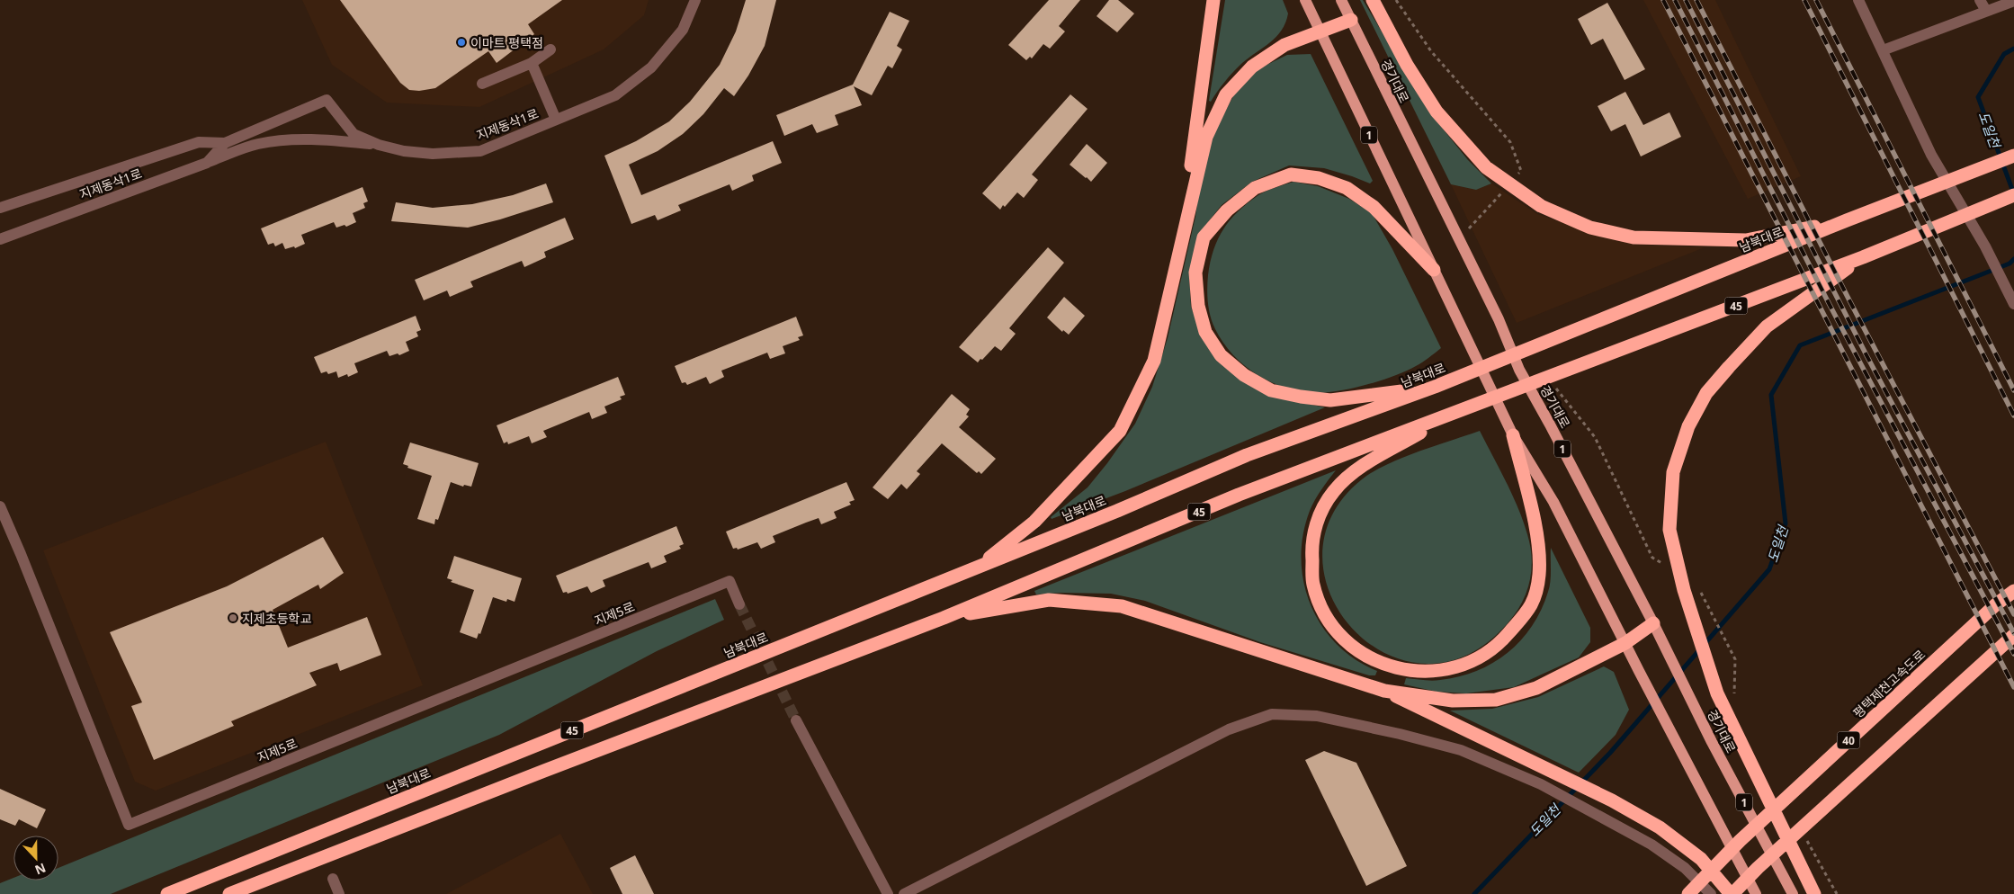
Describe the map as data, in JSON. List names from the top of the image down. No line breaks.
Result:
{"streets":{"highway":["남북대로","45","평택제천고속도로","40"],"main road":["경기대로","1"],"street":["지제동삭1로","지제5로"]},"water":["도일천"],"places":["이마트 평택점","지제초등학교"],"north":"bottom"}
